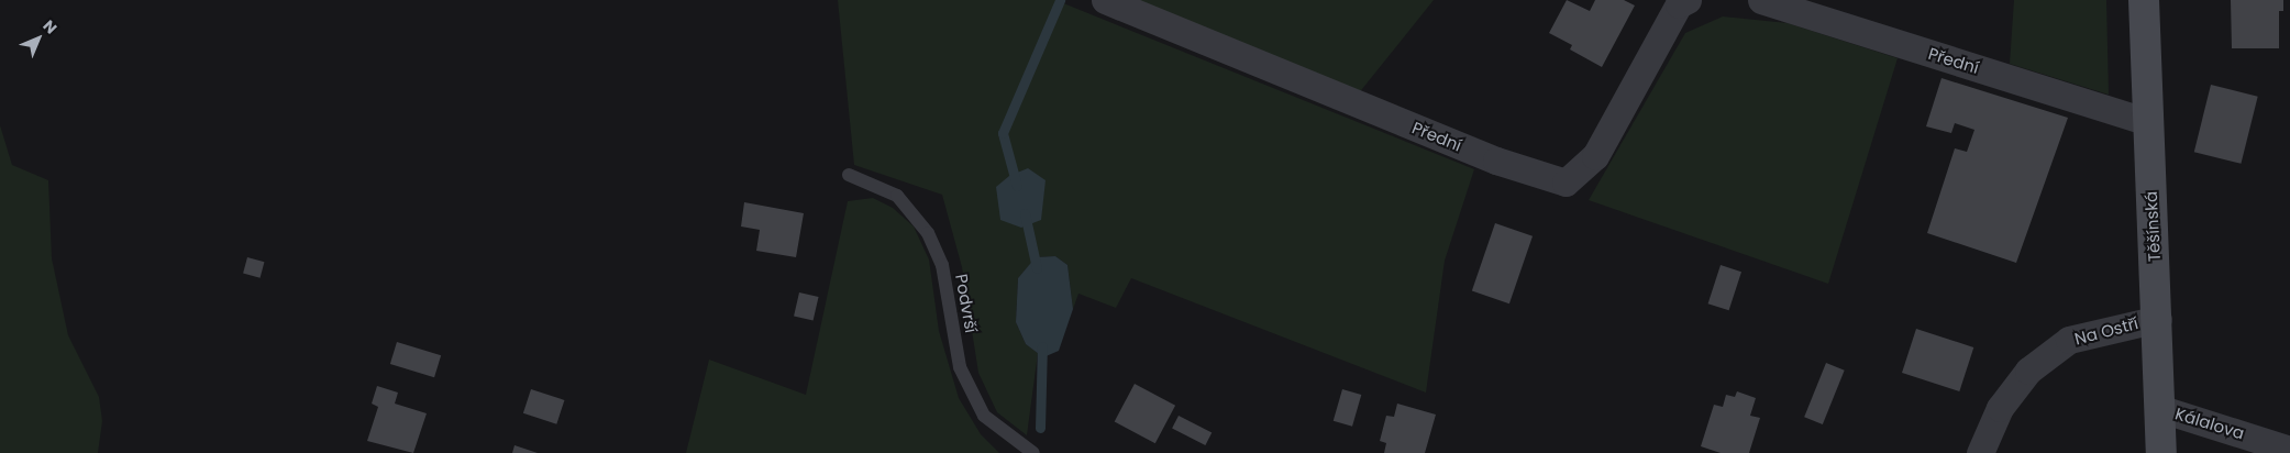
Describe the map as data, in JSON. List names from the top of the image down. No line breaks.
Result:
{"streets":{"main road":["Těšínská"],"street":["Přední","Na Ostří","Kálalova"],"lane":["Podvrší"]},"crossings":[["Přední","Těšínská"],["Těšínská","Na Ostří"],["Těšínská","Kálalova"]],"north":"top right"}
